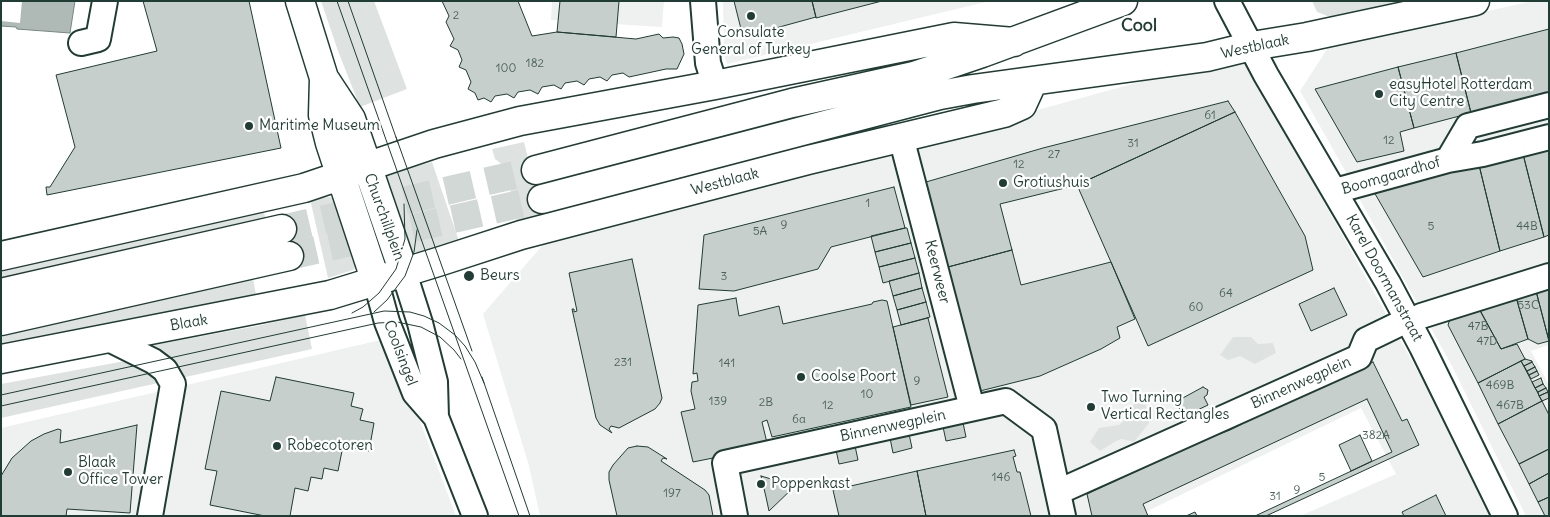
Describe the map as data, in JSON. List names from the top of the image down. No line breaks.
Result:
{"streets":{"main road":["Westblaak","Churchillplein","Blaak"],"street":["Boomgaardhof","Keerweer","Karel Doormanstraat","Coolsingel","Binnenwegplein"]},"crossings":[["Westblaak","Churchillplein"],["Westblaak","Keerweer"],["Westblaak","Karel Doormanstraat"],["Westblaak","Coolsingel"],["Boomgaardhof","Karel Doormanstraat"],["Churchillplein","Blaak"],["Churchillplein","Coolsingel"],["Keerweer","Binnenwegplein"],["Blaak","Coolsingel"]],"districts":["Cool"],"places":["Consulate General of Turkey","easyHotel Rotterdam City Centre","Maritime Museum","Grotiushuis","Beurs","Coolse Poort","Two Turning Vertical Rectangles","Robecotoren","Blaak Office Tower","Poppenkast"],"house_numbers":["2","182","100","61","12","31","27","12","1","9","5","44B","5A","3","64","53C","60","47B","47D","231","141","9","469B","10","139","2B","12","467B","6a","382A","146","5","9","197","31"]}
